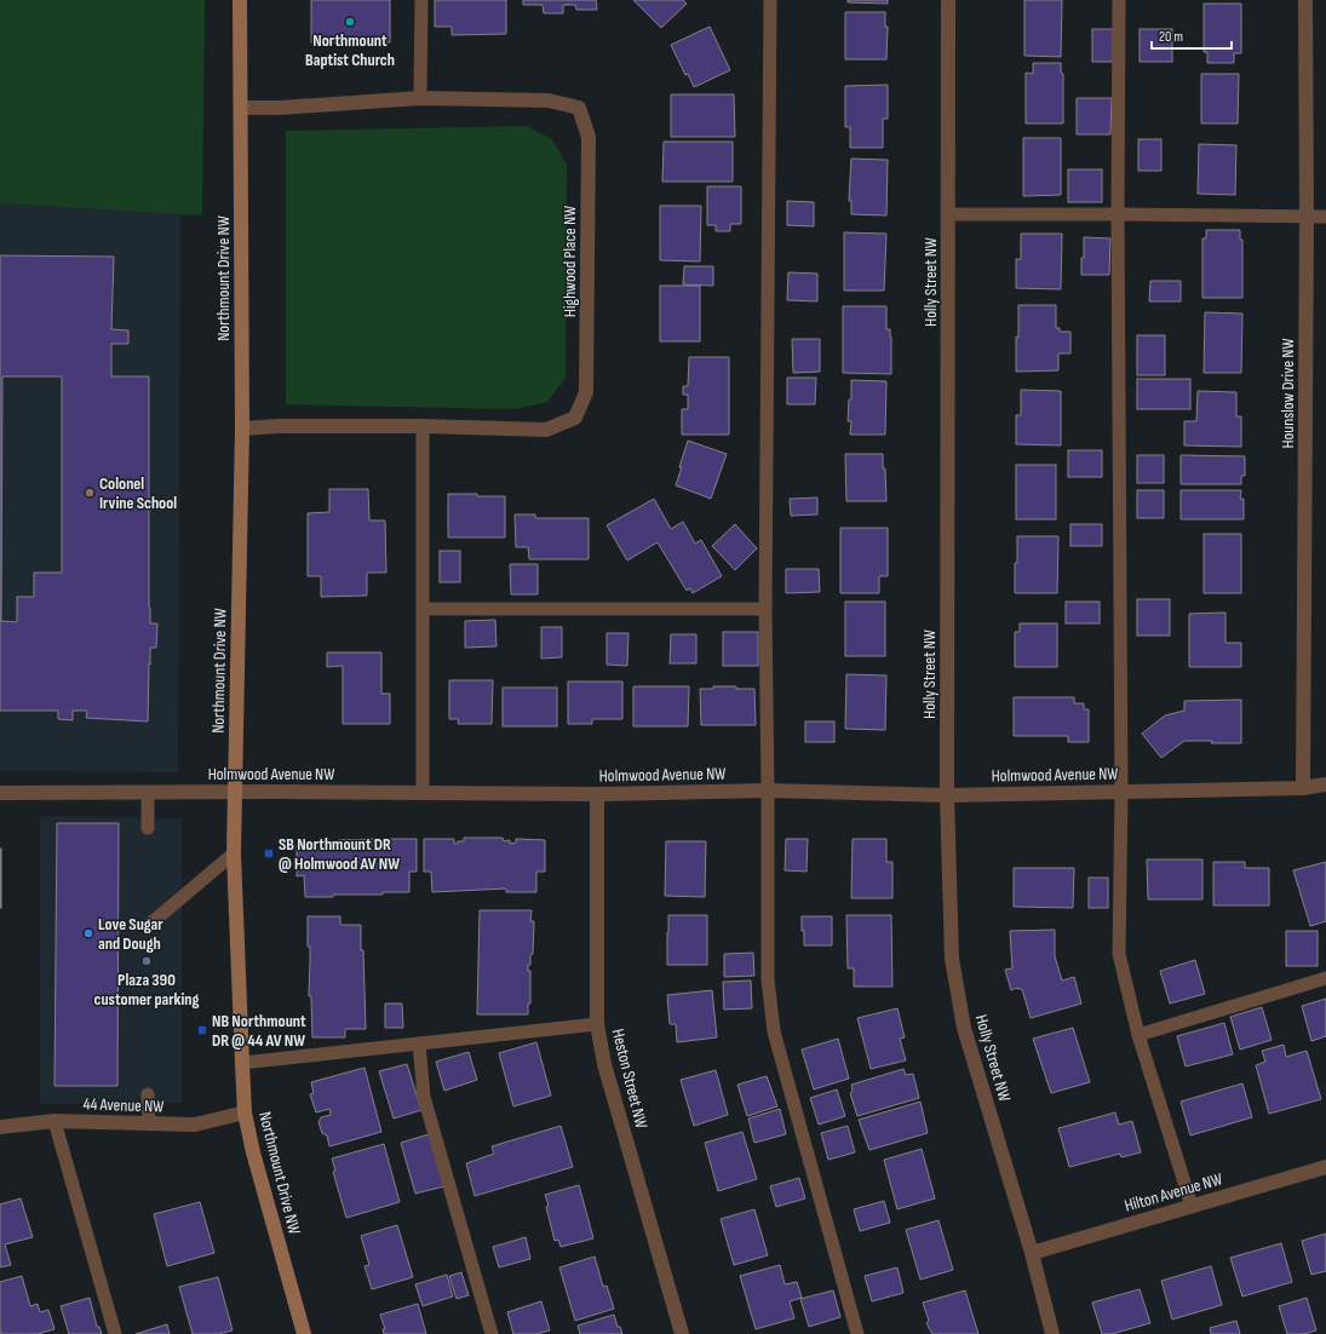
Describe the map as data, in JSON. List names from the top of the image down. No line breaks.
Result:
{"streets":{"street":["Highwood Place NW","Northmount Drive NW","Holly Street NW","Hounslow Drive NW","Holmwood Avenue NW","Heston Street NW","44 Avenue NW","Hilton Avenue NW"]},"crossings":[["Highwood Place NW","Northmount Drive NW"],["Northmount Drive NW","Holmwood Avenue NW"],["Northmount Drive NW","44 Avenue NW"],["Holly Street NW","Holmwood Avenue NW"],["Holly Street NW","Hilton Avenue NW"],["Hounslow Drive NW","Holmwood Avenue NW"],["Holmwood Avenue NW","Heston Street NW"]],"places":{"other":["Northmount Baptist Church","Colonel Irvine School","Love Sugar and Dough","Plaza 390 customer parking"],"transit":["SB Northmount DR @ Holmwood AV NW","NB Northmount DR @ 44 AV NW"]},"scale_bar":"20 m"}
